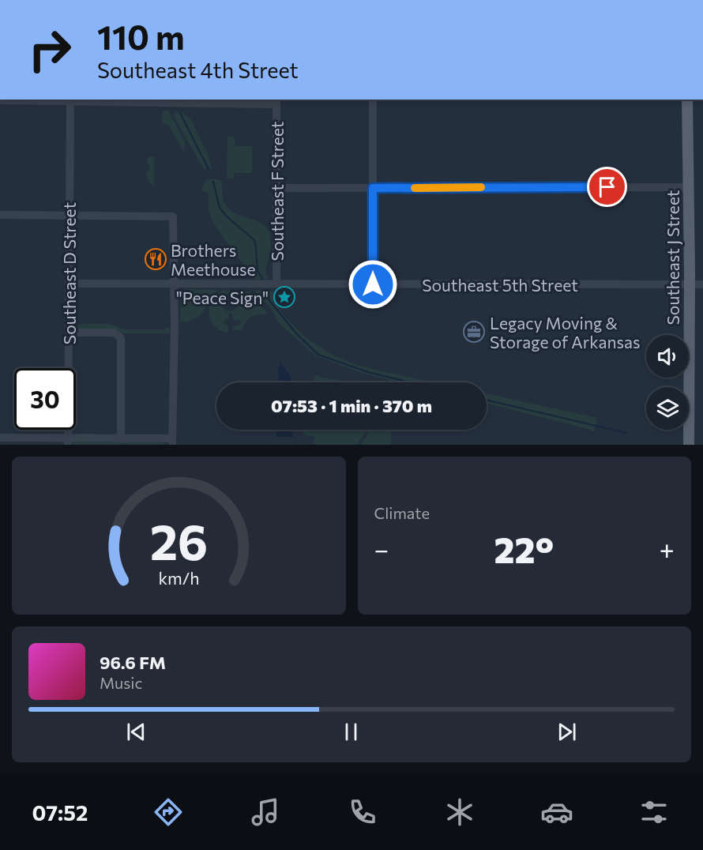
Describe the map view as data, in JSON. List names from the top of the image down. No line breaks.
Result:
{"streets":{"main road":["Southeast J Street"],"street":["Southeast F Street","Southeast D Street","Southeast 5th Street"]},"crossings":[["Southeast F Street","Southeast 5th Street"],["Southeast J Street","Southeast 5th Street"],["Southeast D Street","Southeast 5th Street"]],"places":{"restaurant":["Brothers Meethouse"],"place":["\"Peace Sign\""],"office":["Legacy Moving & Storage of Arkansas"]},"page":{"turn":["110 m","Southeast 4th Street"],"limit":"30","trip":"07:53 · 1 min · 370 m","tile":"Climate","heat":["−","22°","+"],"song":["96.6 FM","Music"],"tabs":"07:52","gauge":["26","km/h"]}}
